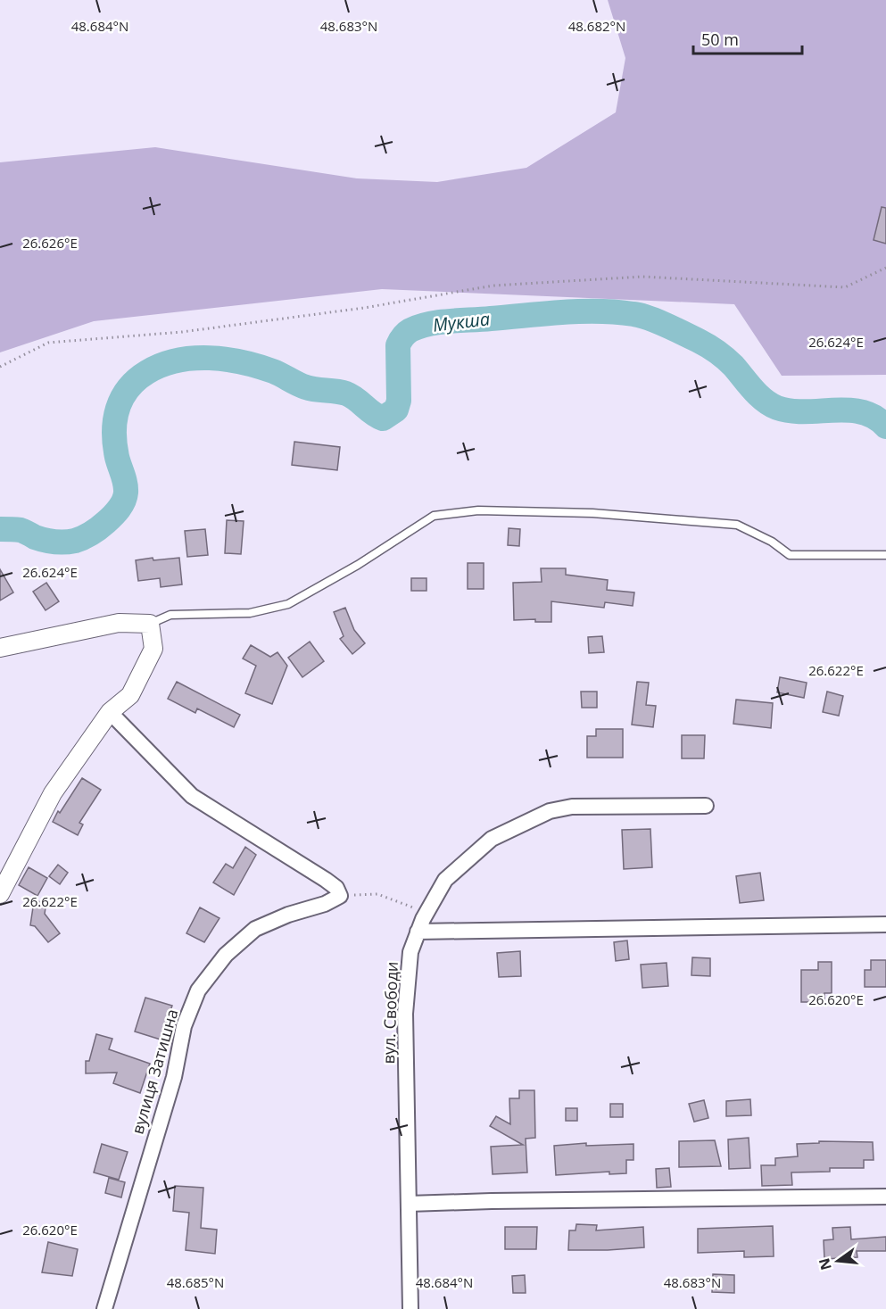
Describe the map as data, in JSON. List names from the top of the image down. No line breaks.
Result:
{"streets":{"street":["вул. Свободи","вулиця Затишна"]},"water":["Мукша"],"scale_bar":"50 m","north":"left","coordinates":["48.684°N","48.683°N","48.682°N","26.626°E","26.624°E","26.622°E","26.620°E","48.685°N"]}
